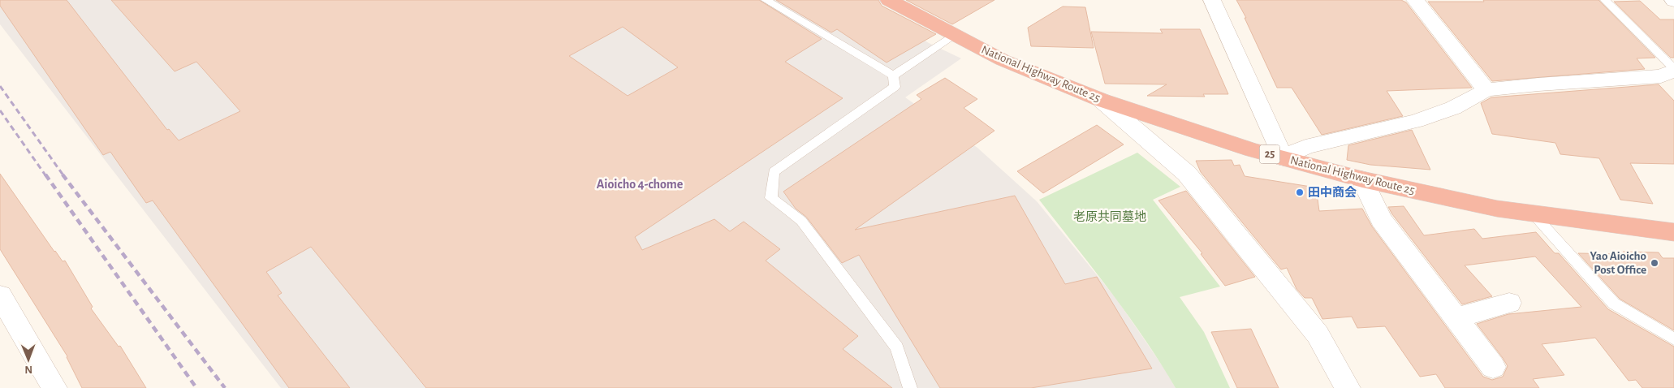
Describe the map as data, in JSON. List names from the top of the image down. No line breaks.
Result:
{"streets":{"highway":["National Highway Route 25","25"]},"districts":["Aioicho 4-chome"],"parks":["老原共同墓地"],"places":["田中商会","Yao Aioicho Post Office"],"north":"bottom"}
